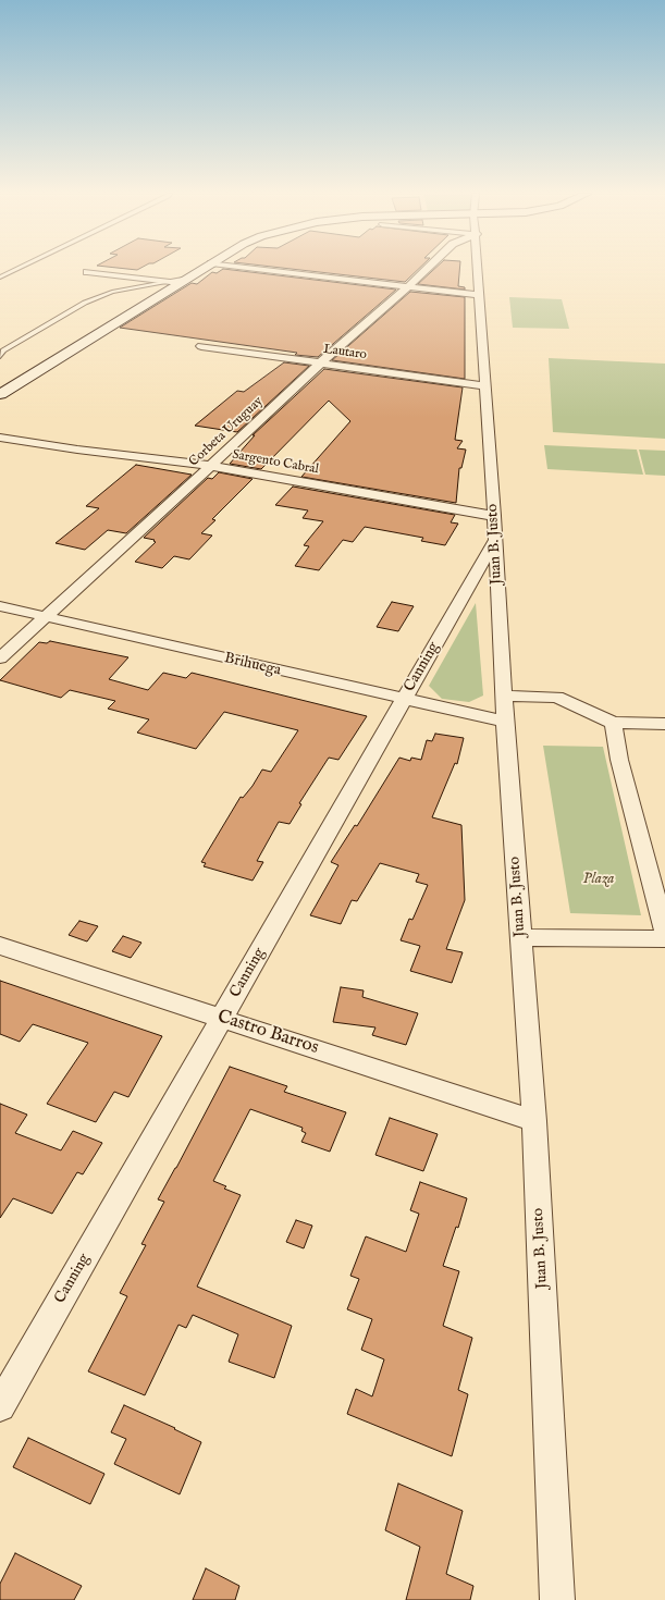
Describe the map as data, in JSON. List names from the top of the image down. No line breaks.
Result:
{"streets":{"street":["Lautaro","Corbeta Uruguay","Sargento Cabral","Juan B. Justo","Brihuega","Canning","Castro Barros"]},"crossings":[["Lautaro","Corbeta Uruguay"],["Lautaro","Juan B. Justo"],["Corbeta Uruguay","Sargento Cabral"],["Corbeta Uruguay","Brihuega"],["Sargento Cabral","Juan B. Justo"],["Juan B. Justo","Brihuega"],["Juan B. Justo","Canning"],["Juan B. Justo","Castro Barros"],["Brihuega","Canning"],["Canning","Castro Barros"]],"parks":["Plaza"]}
